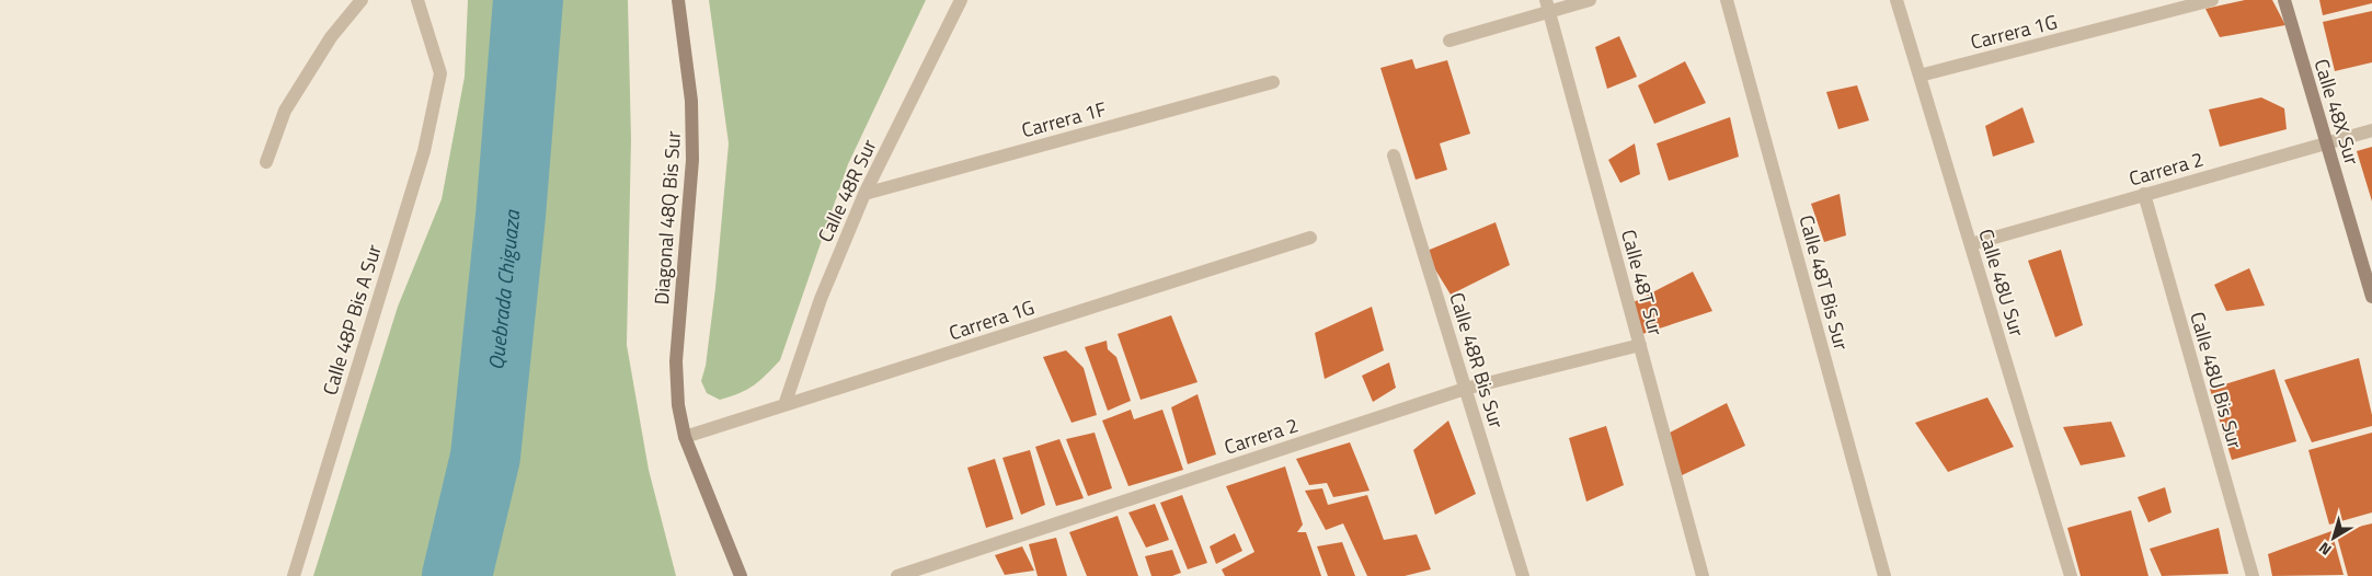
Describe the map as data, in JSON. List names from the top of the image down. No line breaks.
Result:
{"streets":{"main road":["Calle 48X Sur","Diagonal 48Q Bis Sur"],"street":["Carrera 1G","Carrera 1F","Carrera 2","Calle 48R Sur","Calle 48T Sur","Calle 48T Bis Sur","Calle 48U Sur","Calle 48P Bis A Sur","Calle 48R Bis Sur","Calle 48U Bis Sur"]},"crossings":[["Carrera 1G","Calle 48R Sur"],["Carrera 1G","Diagonal 48Q Bis Sur"],["Carrera 1G","Calle 48U Sur"],["Calle 48X Sur","Carrera 2"],["Carrera 1F","Calle 48R Sur"],["Carrera 2","Calle 48T Sur"],["Carrera 2","Calle 48U Sur"],["Carrera 2","Calle 48R Bis Sur"],["Carrera 2","Calle 48U Bis Sur"]],"water":["Quebrada Chiguaza"],"north":"bottom left"}
